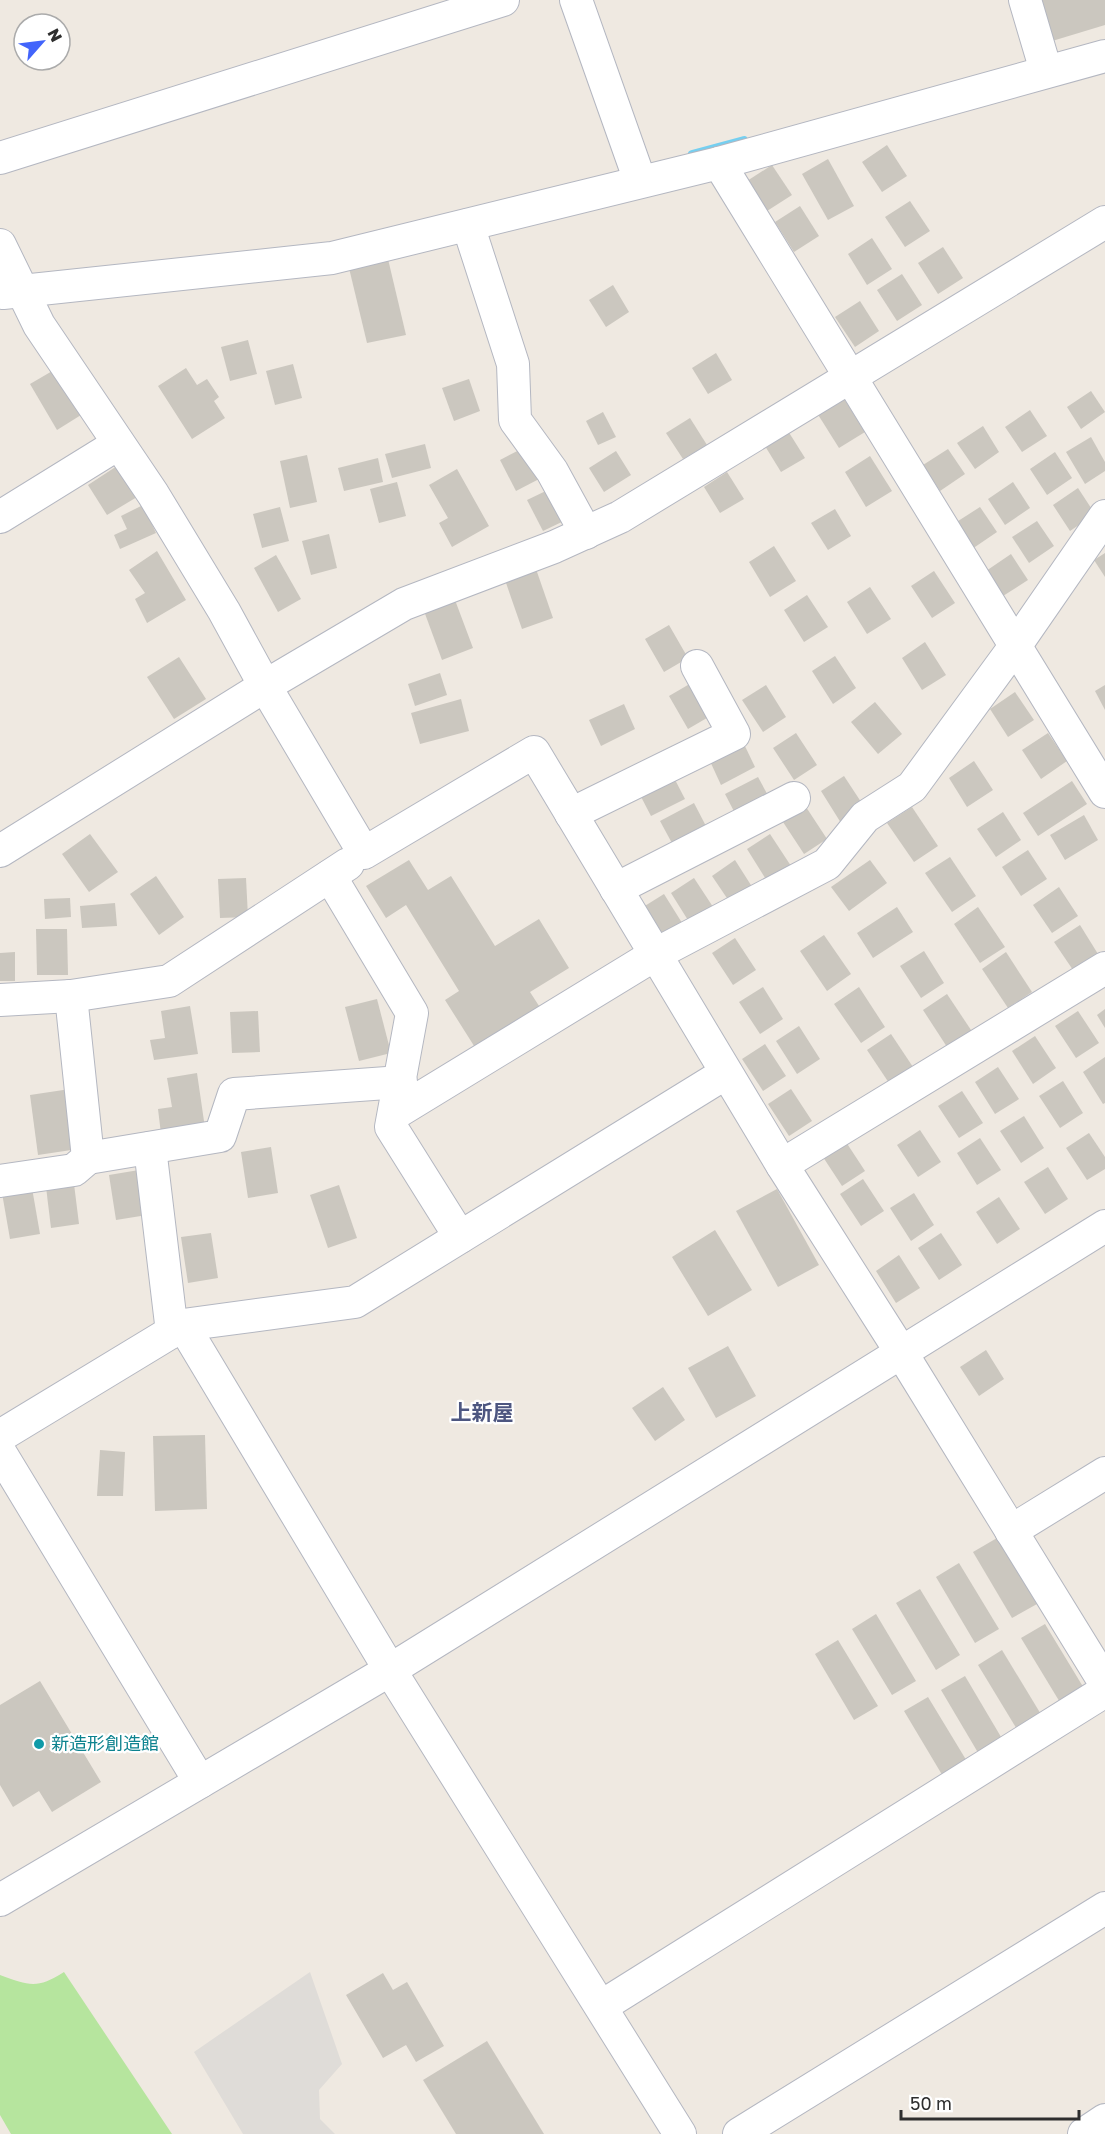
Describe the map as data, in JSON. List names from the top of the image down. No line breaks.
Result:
{"districts":["上新屋"],"places":["新造形創造館"],"scale_bar":"50 m","north":"top right"}
